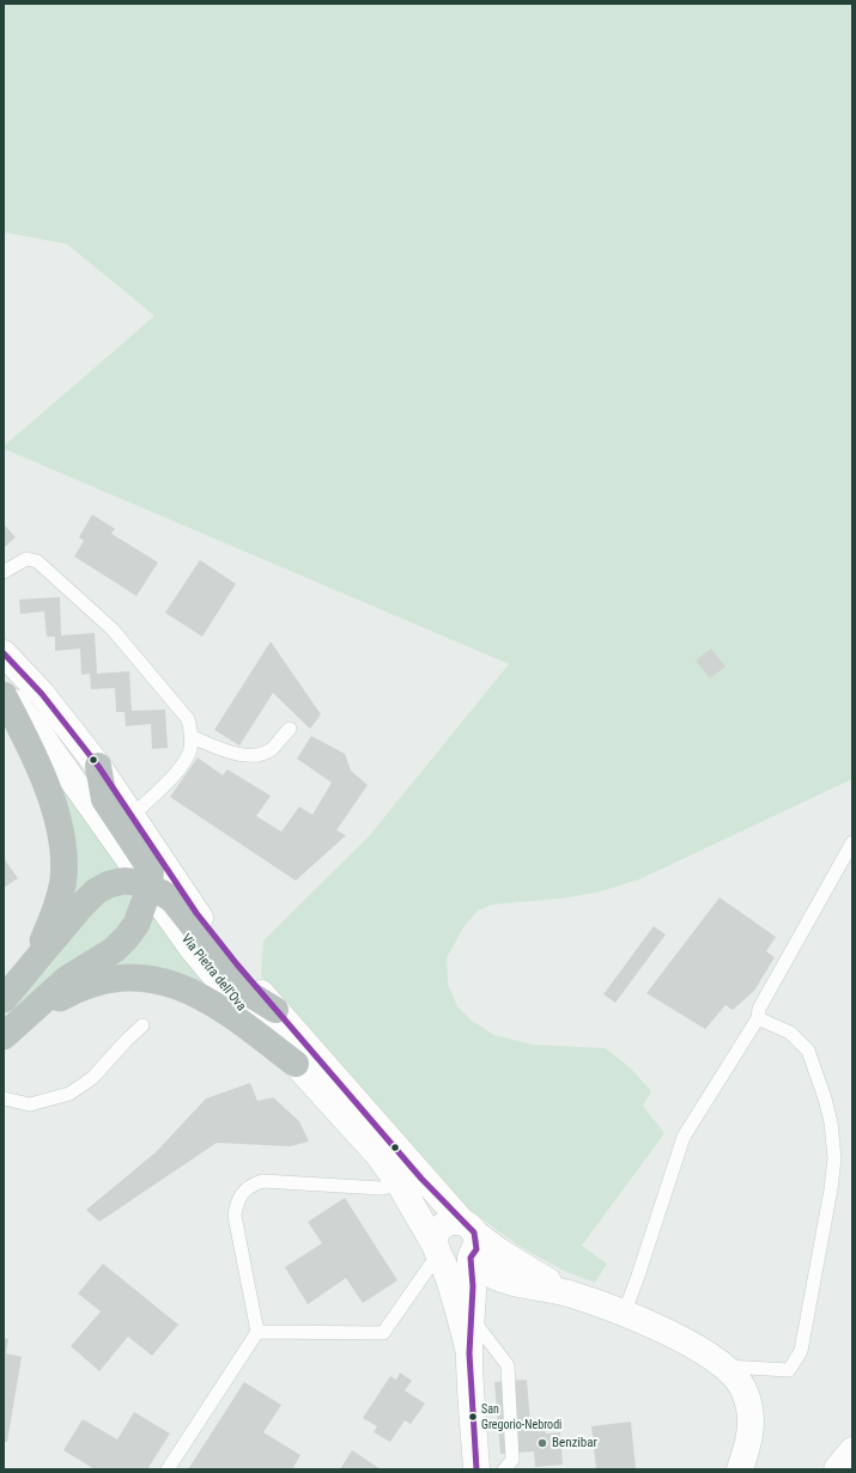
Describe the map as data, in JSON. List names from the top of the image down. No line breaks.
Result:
{"streets":{"main road":["Via Pietra dell'Ova"]},"places":["San Gregorio-Nebrodi","Benzibar"]}
